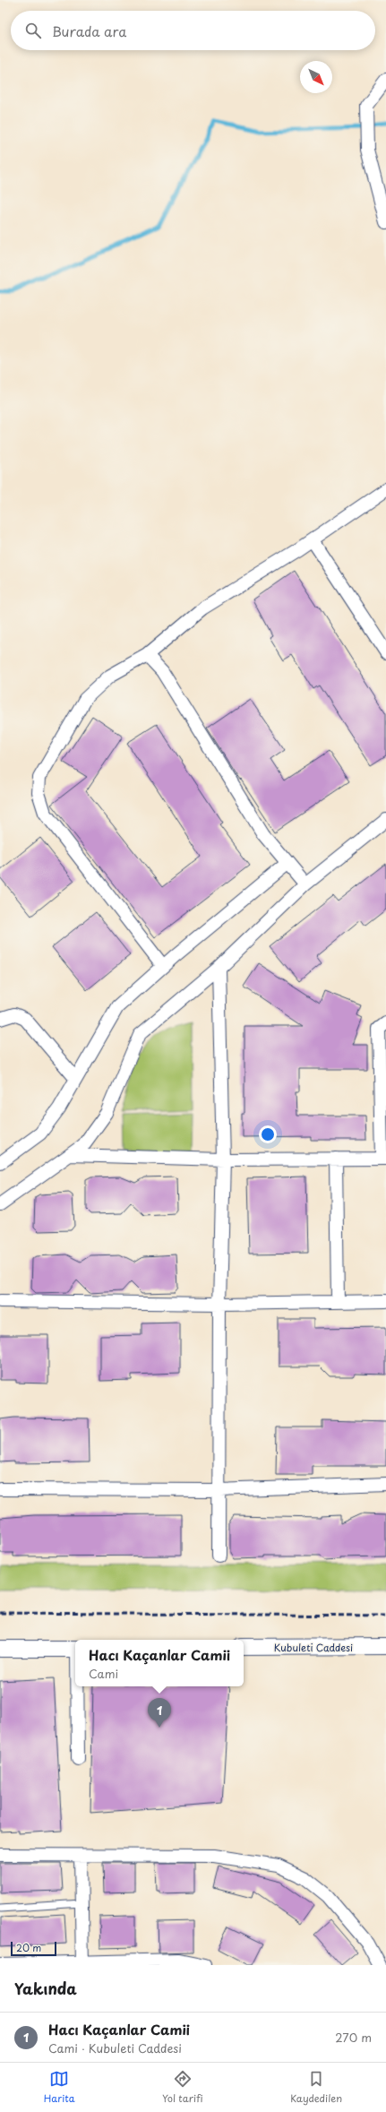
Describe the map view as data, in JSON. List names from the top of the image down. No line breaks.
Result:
{"streets":{"street":["Kubuleti Caddesi"]},"scale_bar":"20 m","north":"bottom right","page":{"search":"Burada ara","popup":["Hacı Kaçanlar Camii","Cami"],"pins":"1","scale":"20 m","heading":"Yakında","list":[{"mark":"1","name":"Hacı Kaçanlar Camii","note":"Cami · Kubuleti Caddesi","value":"270 m"}],"nav":["Harita","Yol tarifi","Kaydedilen"]}}
